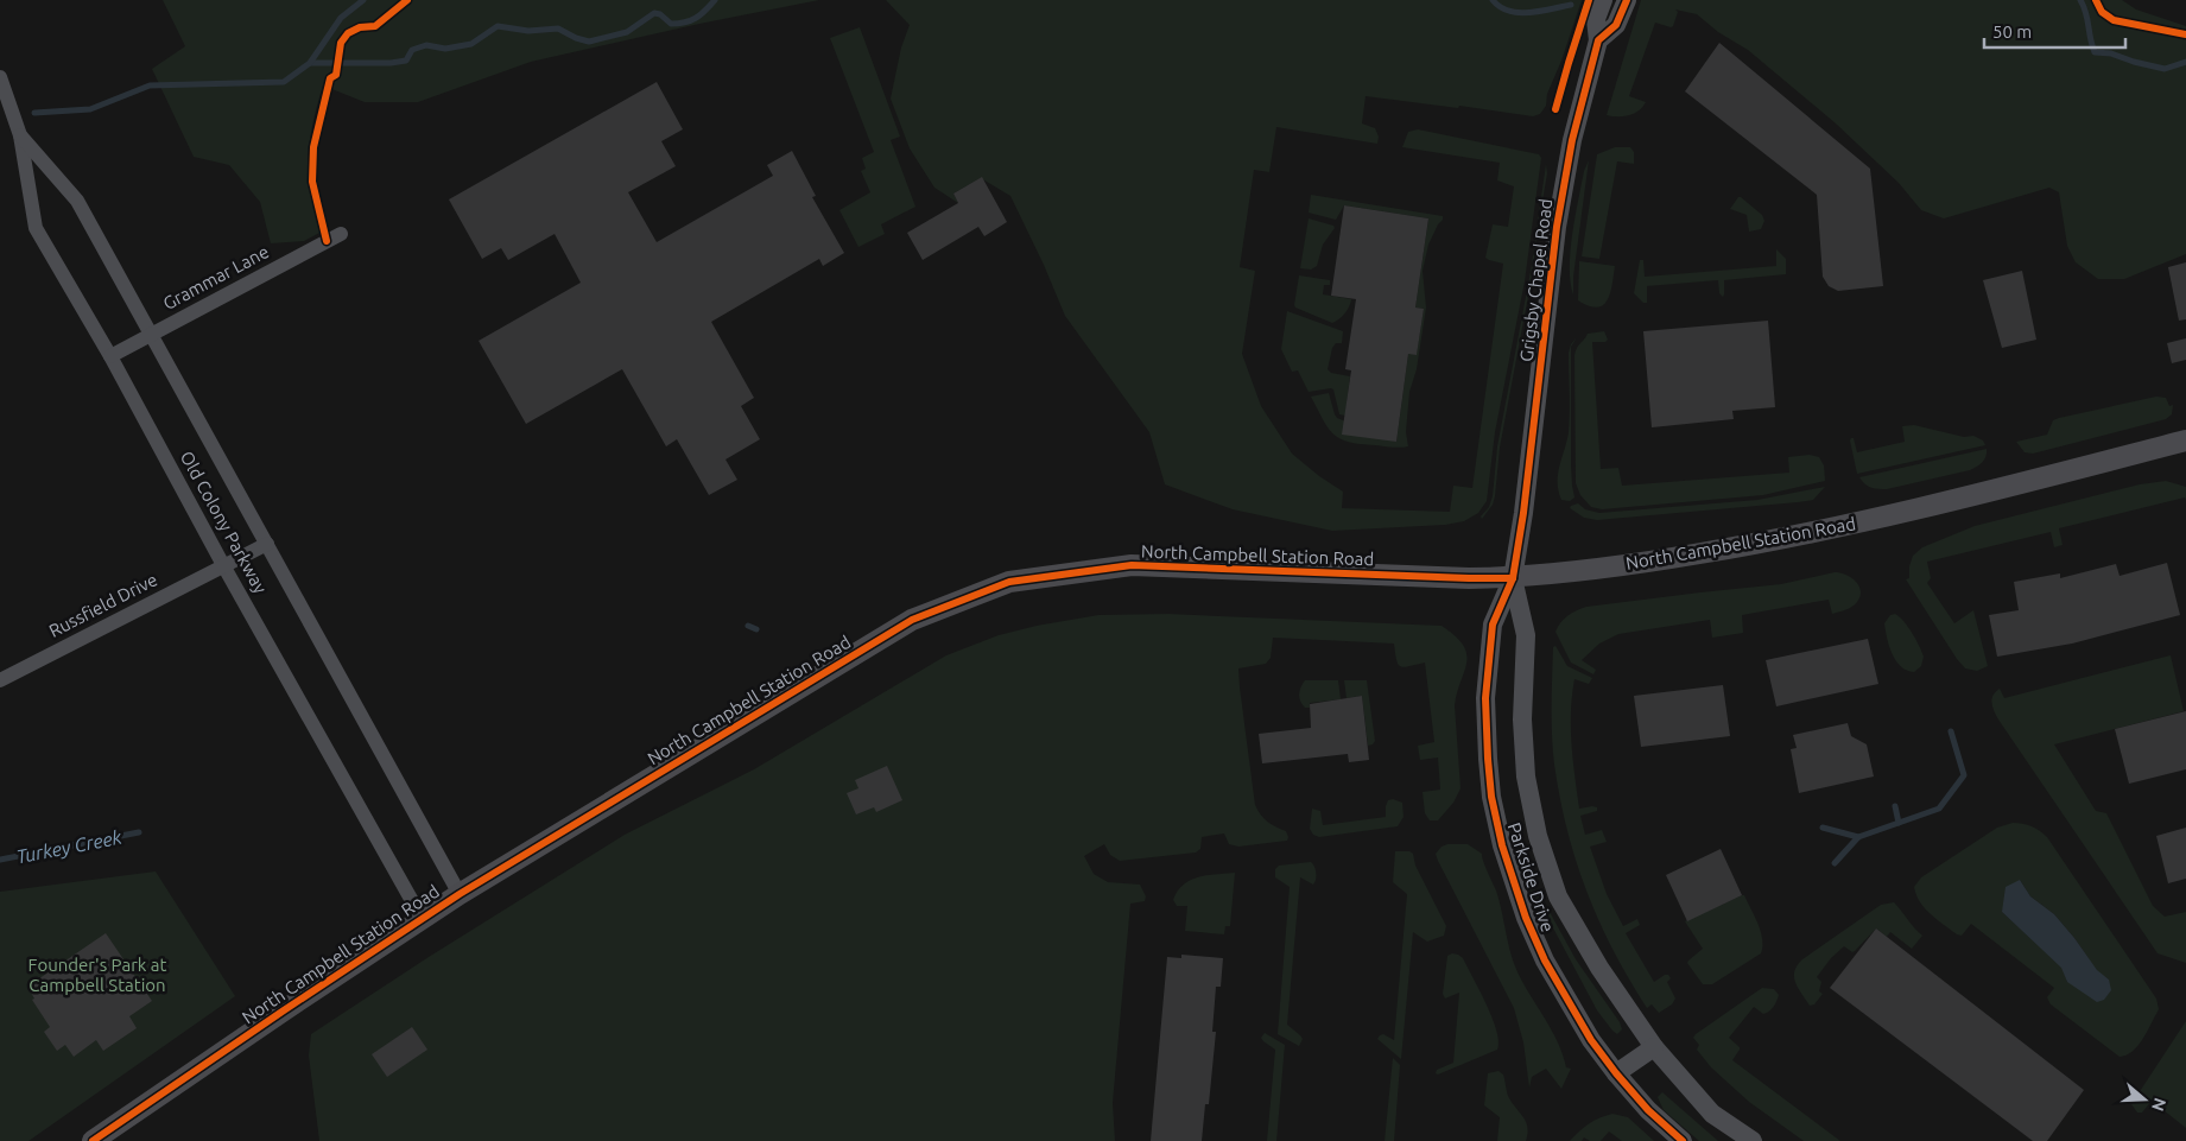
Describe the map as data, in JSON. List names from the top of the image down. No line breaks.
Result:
{"streets":{"main road":["North Campbell Station Road"],"street":["Grammar Lane","Grigsby Chapel Road","Old Colony Parkway","Russfield Drive","Parkside Drive"]},"crossings":[["Grammar Lane","Old Colony Parkway"],["Grigsby Chapel Road","North Campbell Station Road"],["Grigsby Chapel Road","Parkside Drive"],["Old Colony Parkway","North Campbell Station Road"],["Old Colony Parkway","Russfield Drive"],["North Campbell Station Road","Parkside Drive"]],"water":["Turkey Creek"],"parks":["Founder's Park at Campbell Station"],"scale_bar":"50 m","north":"right"}
